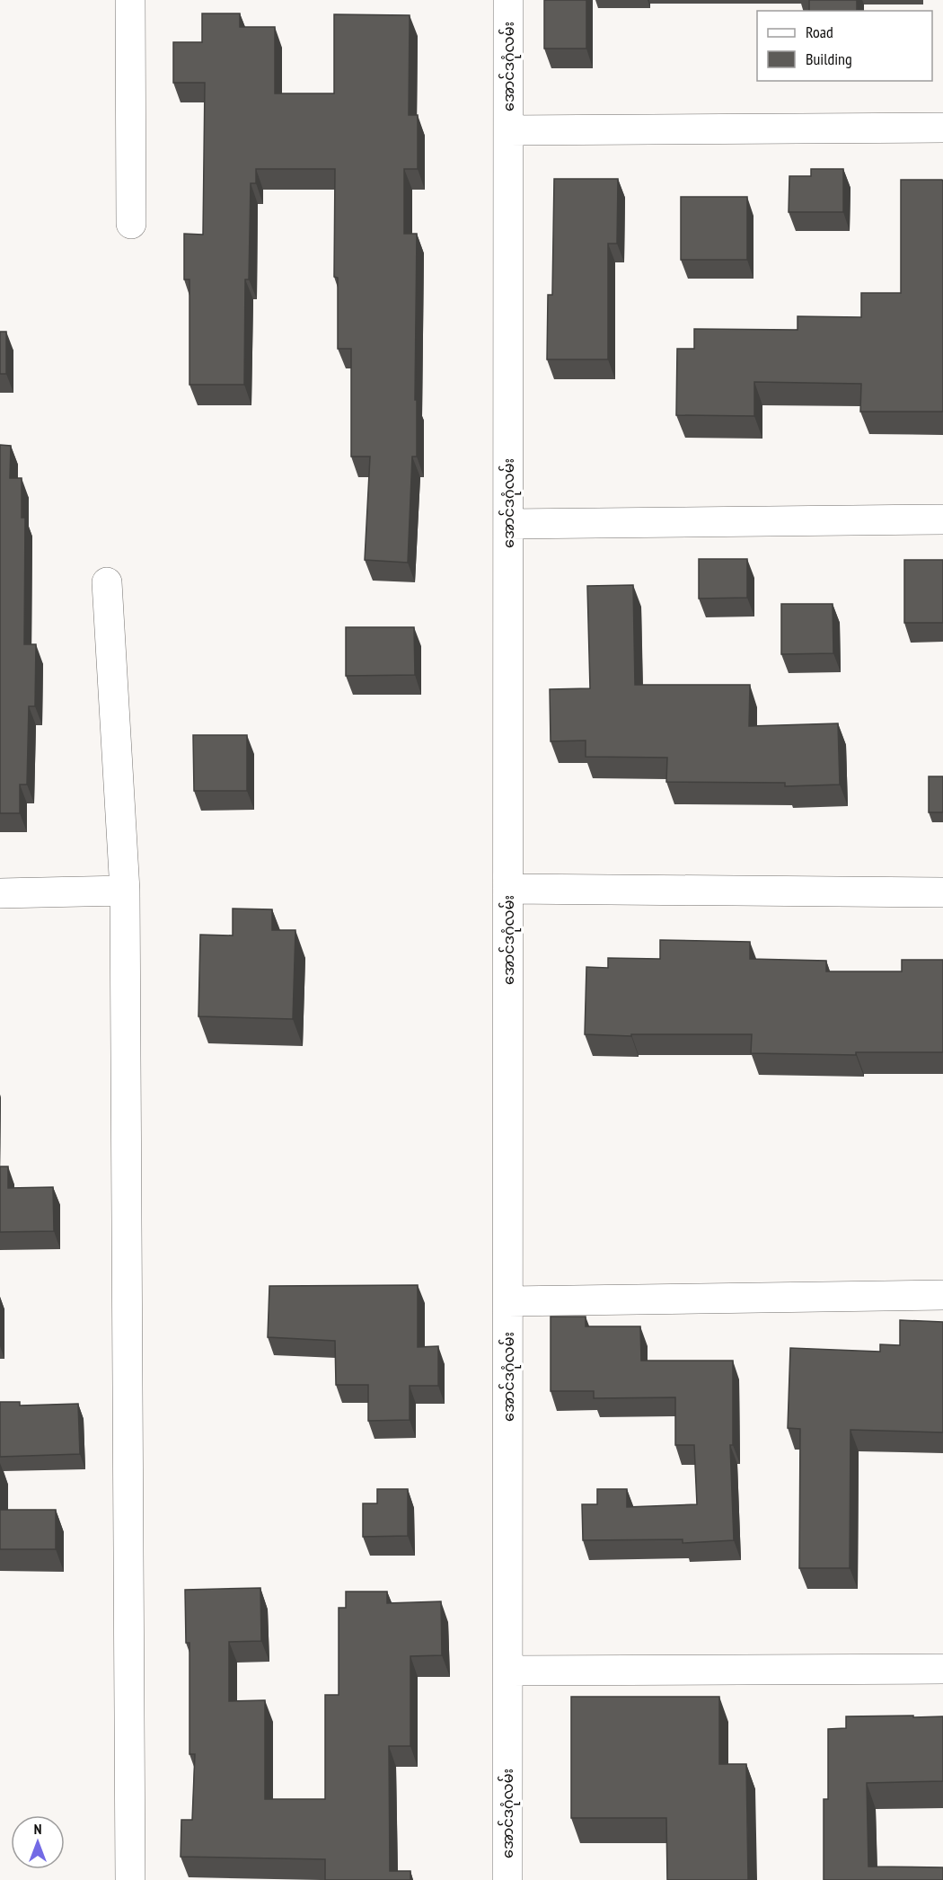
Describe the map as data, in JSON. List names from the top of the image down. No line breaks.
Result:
{"streets":{"street":["အောင်ဒဂုံလမ်း"]},"legend":["Road","Building"],"north":"top"}
